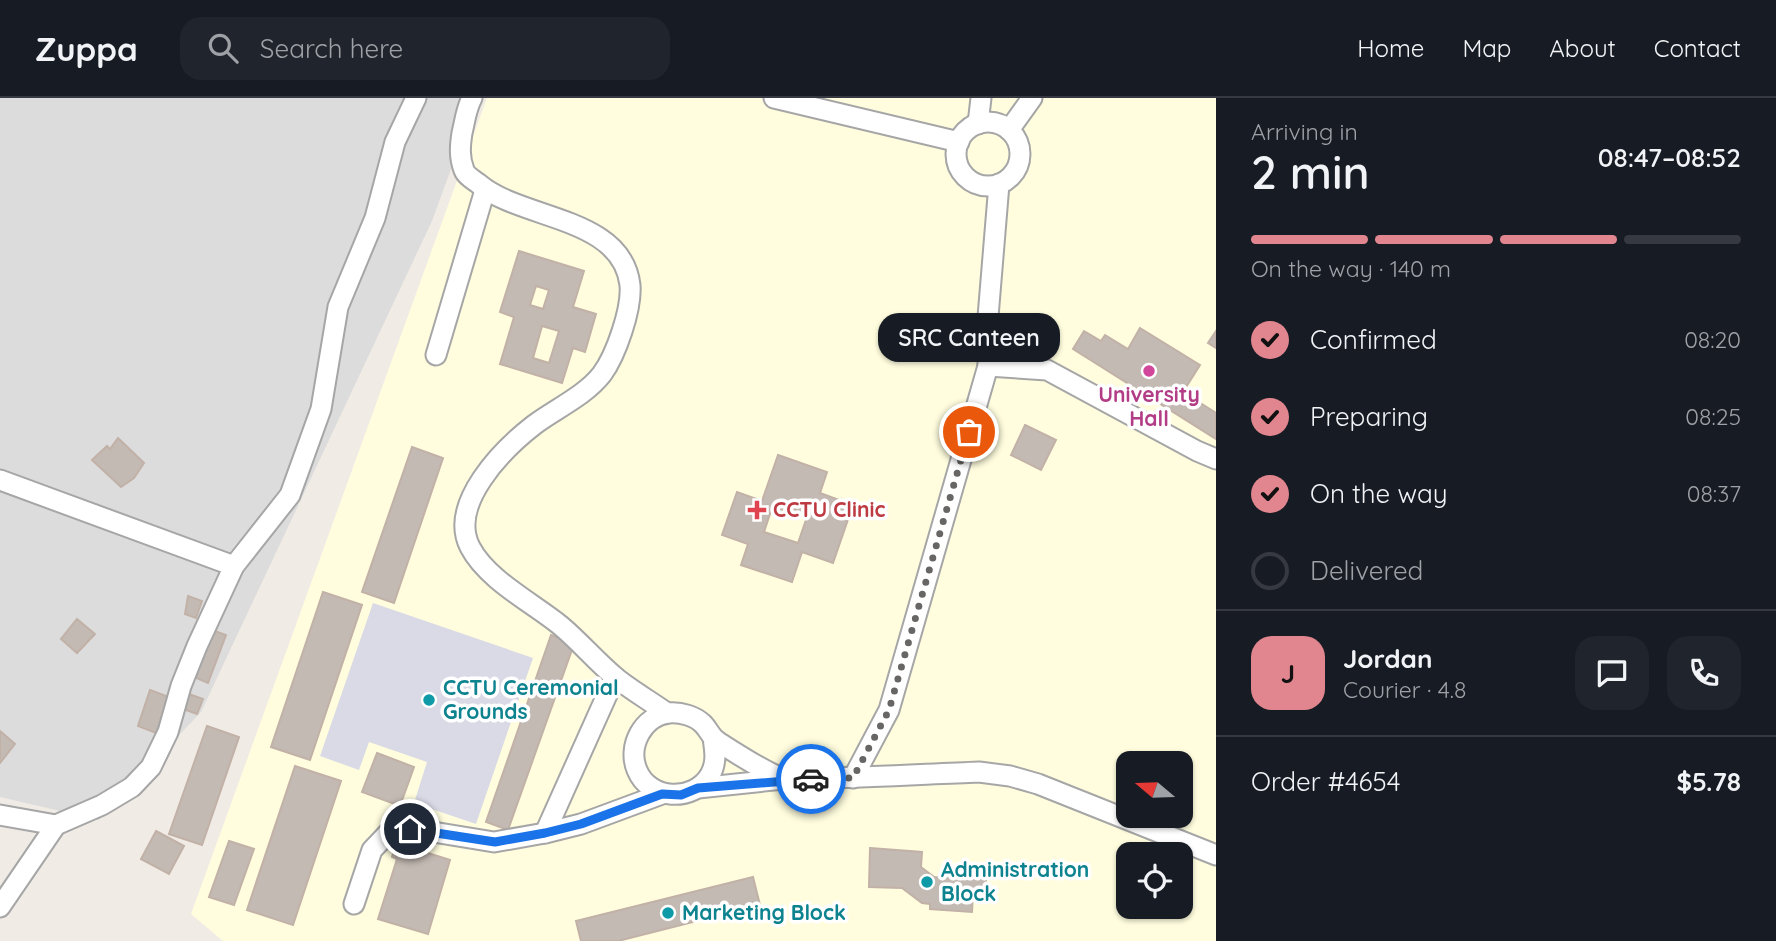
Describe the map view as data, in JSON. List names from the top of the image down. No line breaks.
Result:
{"places":{"other":["University Hall","SRC Canteen","CCTU Ceremonial Grounds","Administration Block","Marketing Block"],"health":["CCTU Clinic"]},"north":"left","page":{"header":"Zuppa","search":"Search here","nav":["Home","Map","About","Contact"],"heading":["2 min","Arriving in","08:47–08:52"],"panel":["Jordan","Courier · 4.8","Order #4654","$5.78"],"bar":"On the way · 140 m","list":[["Confirmed","08:20"],["Preparing","08:25"],["On the way","08:37"],"Delivered"],"bubble":"SRC Canteen","round":"J"}}
